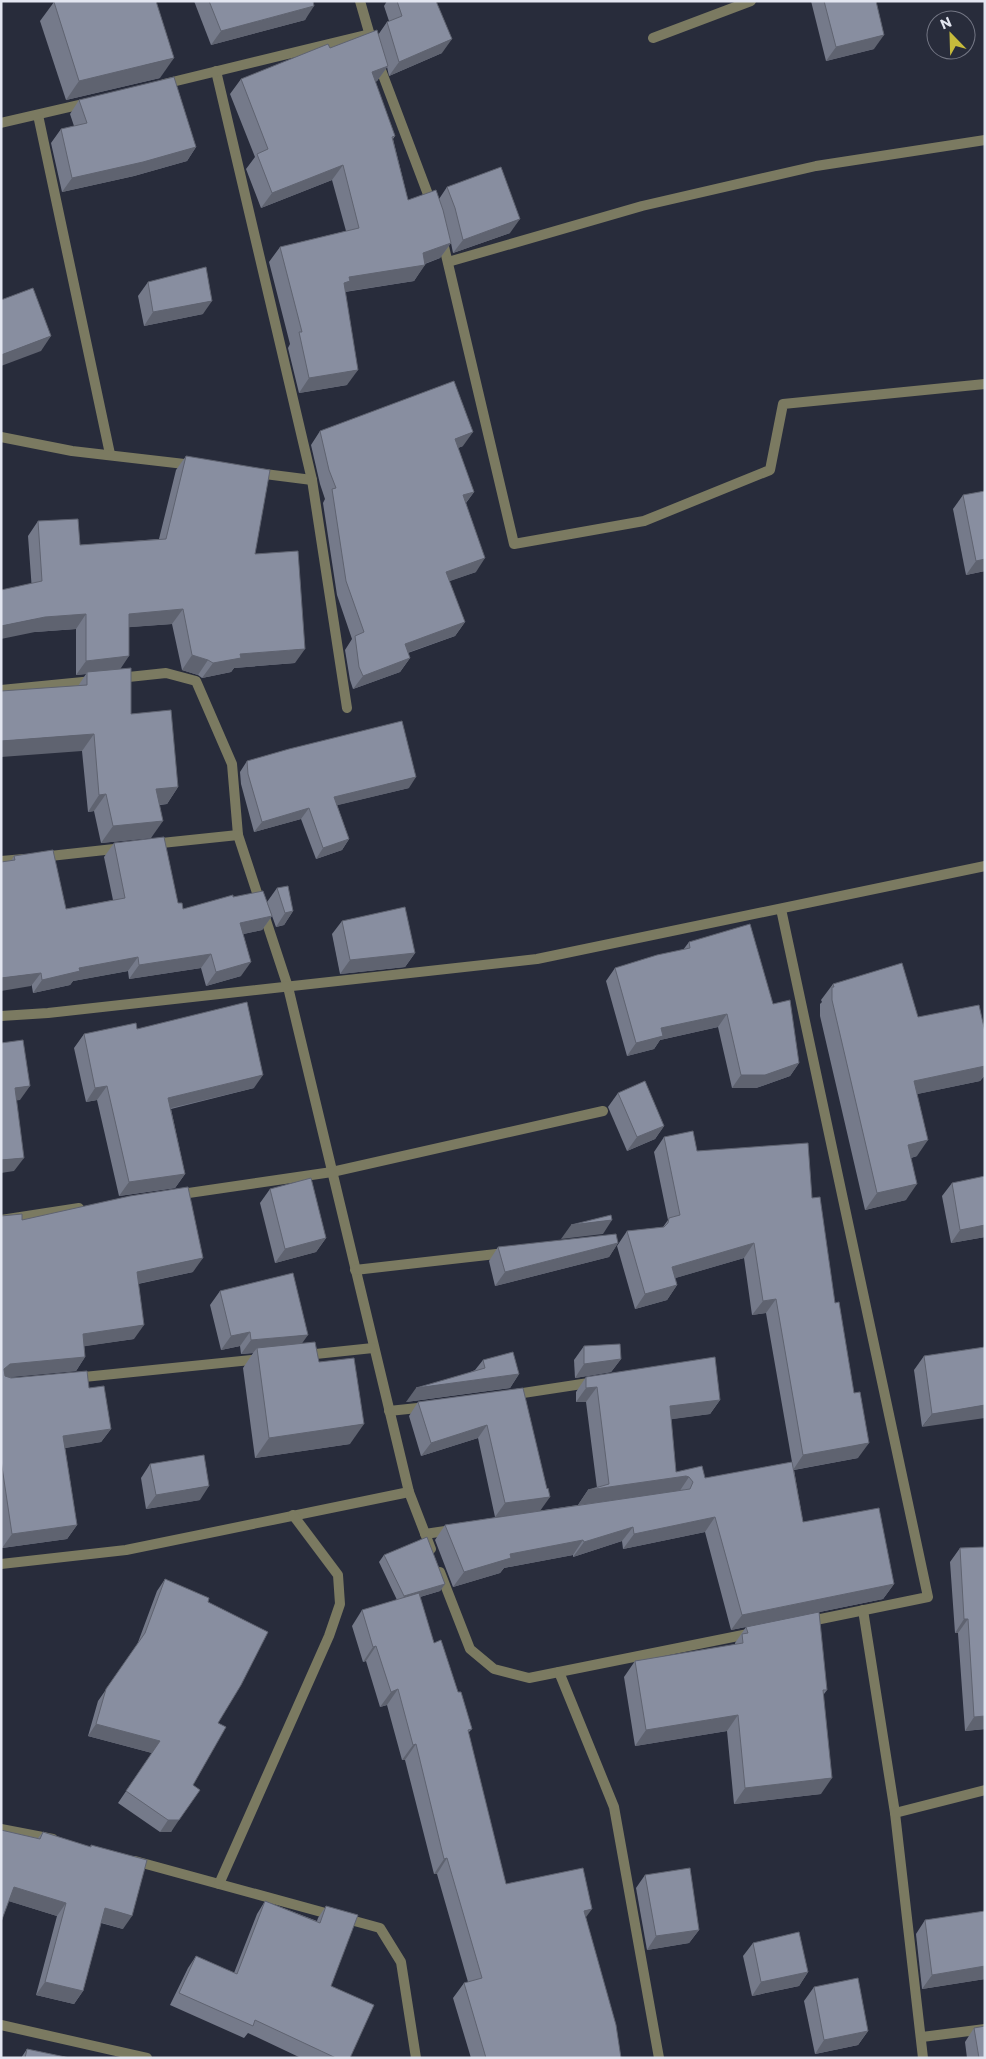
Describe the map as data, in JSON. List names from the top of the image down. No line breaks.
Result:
{"north":"top left"}
